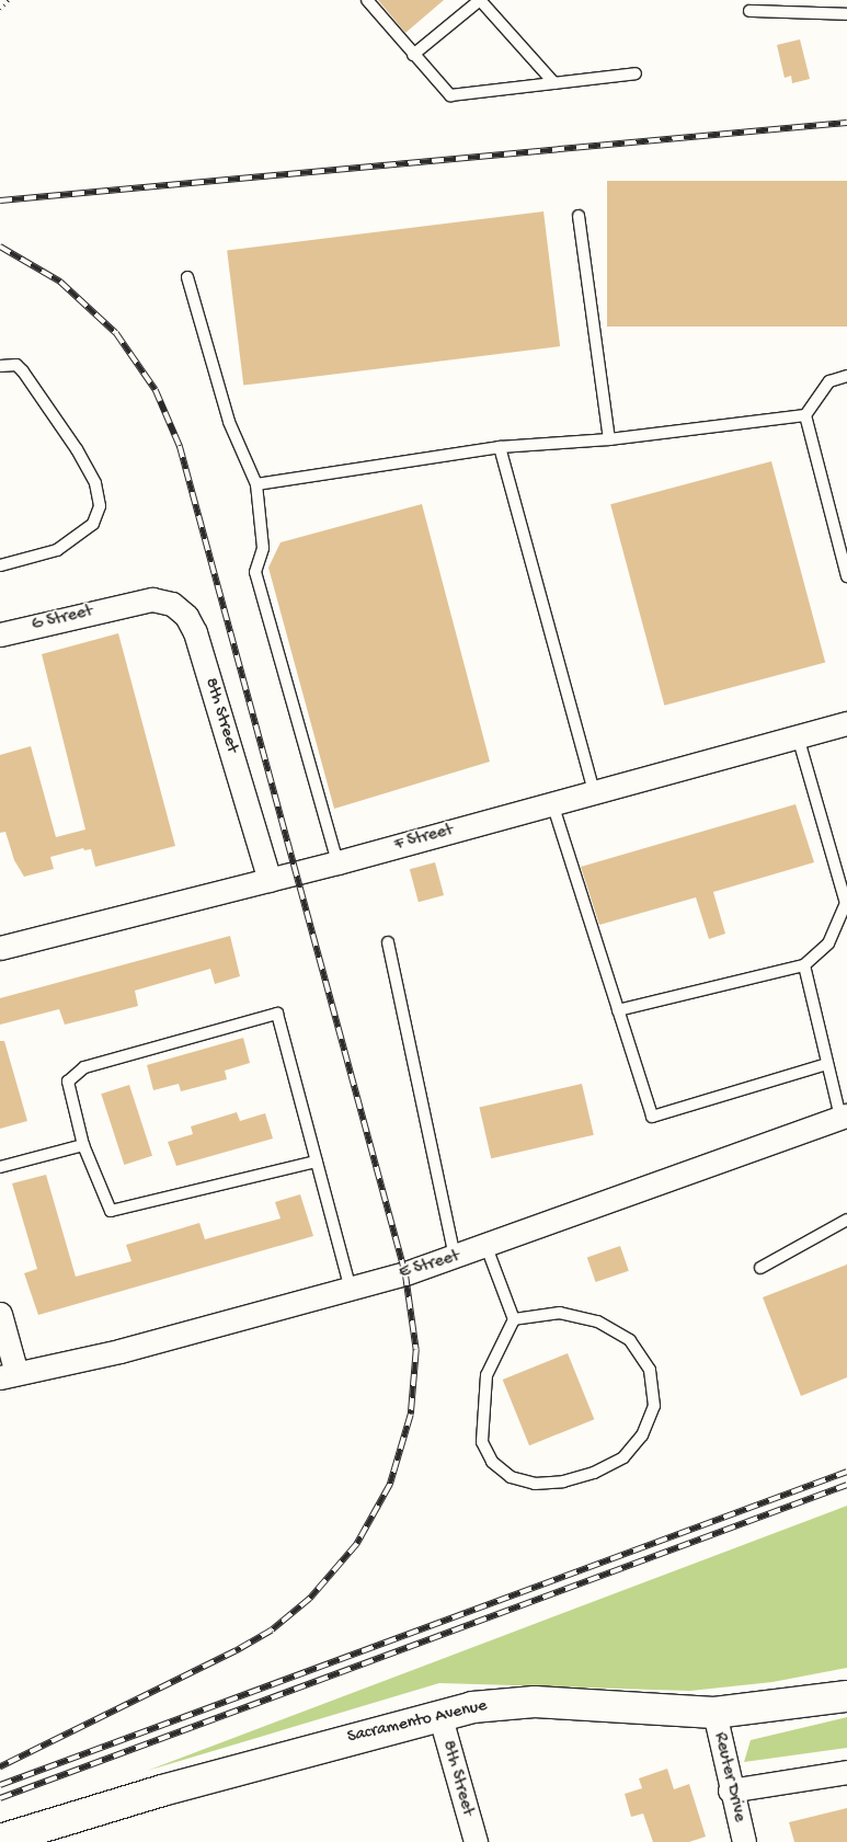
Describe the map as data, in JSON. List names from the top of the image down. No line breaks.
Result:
{"streets":{"main road":["Sacramento Avenue"],"street":["G Street","8th Street","F Street","E Street","Reuter Drive"]},"crossings":[["G Street","8th Street"],["8th Street","F Street"],["8th Street","Sacramento Avenue"],["Sacramento Avenue","Reuter Drive"]]}
